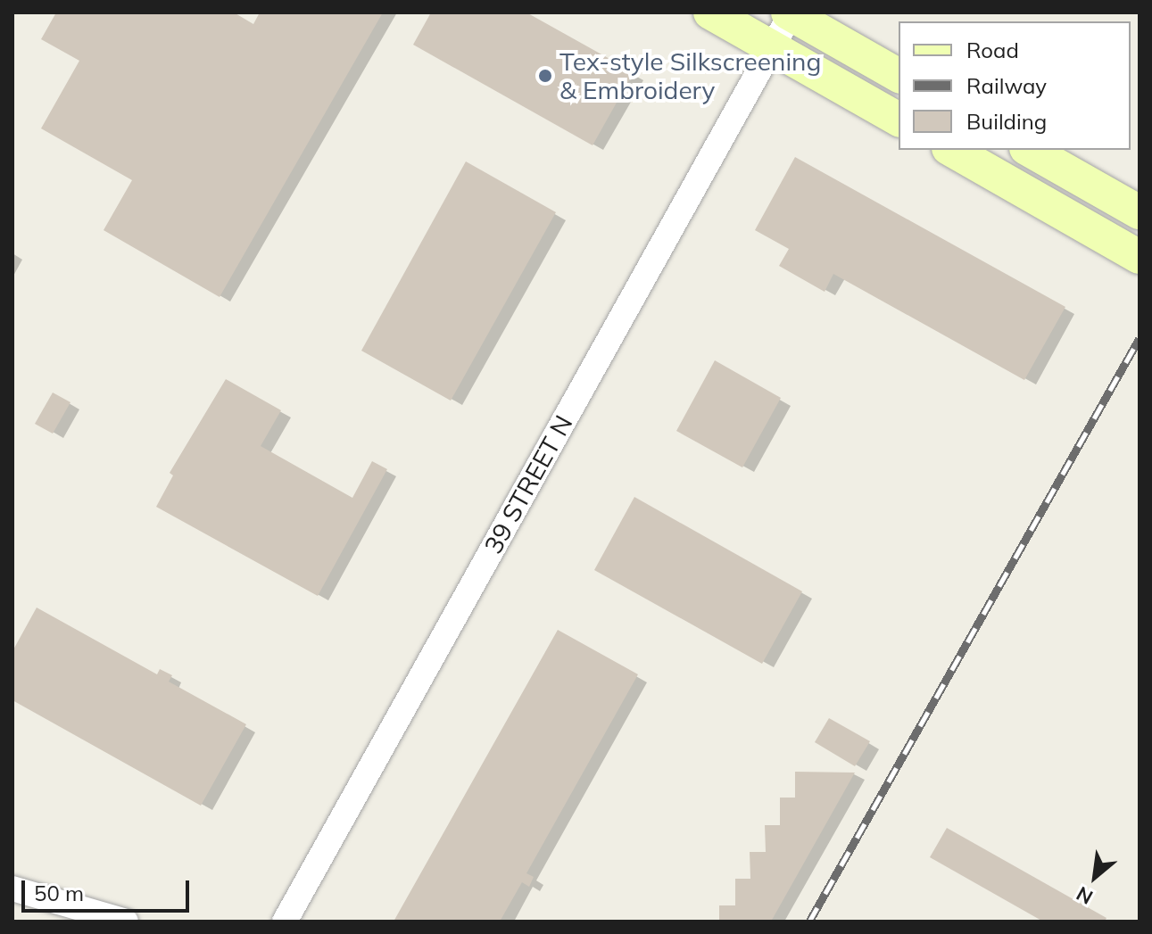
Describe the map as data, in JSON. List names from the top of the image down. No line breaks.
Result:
{"streets":{"street":["39 STREET N"]},"places":["Tex-style Silkscreening & Embroidery"],"legend":["Road","Railway","Building"],"scale_bar":"50 m","north":"bottom left"}
